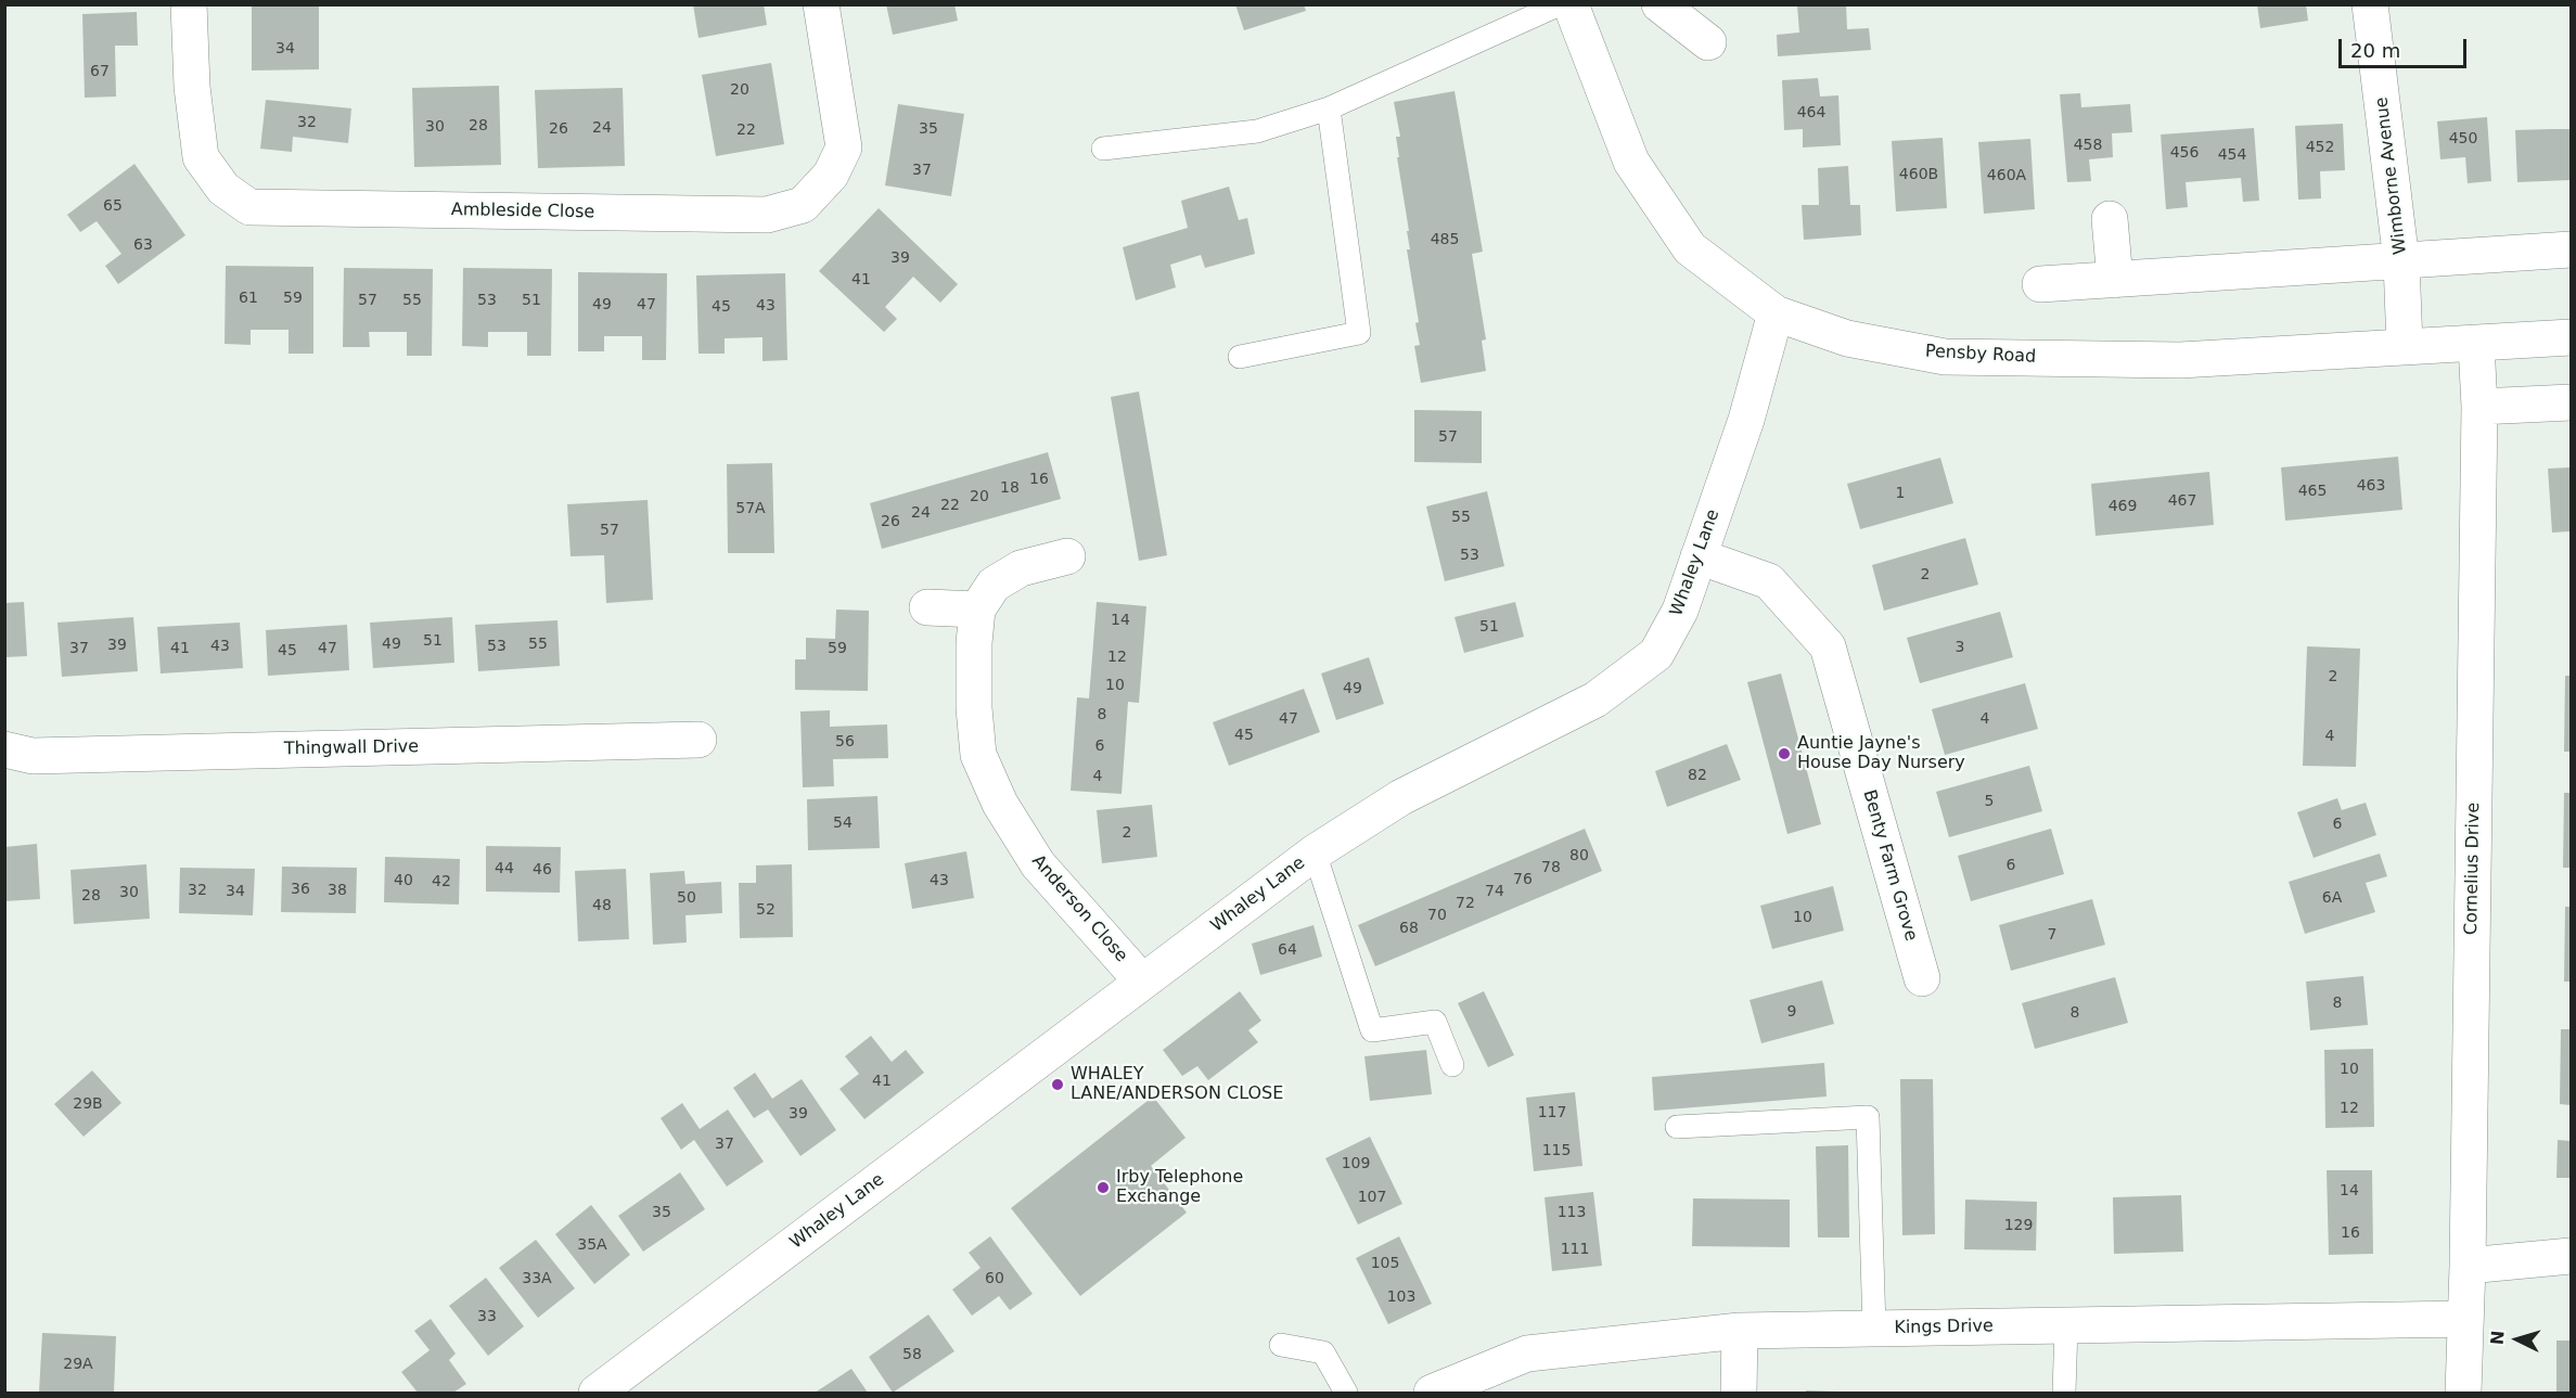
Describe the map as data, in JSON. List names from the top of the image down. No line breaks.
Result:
{"streets":{"street":["Wimborne Avenue","Ambleside Close","Pensby Road","Whaley Lane","Thingwall Drive","Benty Farm Grove","Cornelius Drive","Anderson Close","Kings Drive"]},"crossings":[["Wimborne Avenue","Pensby Road"],["Pensby Road","Whaley Lane"],["Pensby Road","Cornelius Drive"],["Whaley Lane","Benty Farm Grove"],["Whaley Lane","Anderson Close"],["Cornelius Drive","Kings Drive"]],"places":["Auntie Jayne's House Day Nursery","WHALEY LANE/ANDERSON CLOSE","Irby Telephone Exchange"],"house_numbers":["34","67","20","464","32","28","30","24","26","35","22","450","458","452","456","454","37","460B","460A","65","485","63","39","41","61","59","57","55","53","51","49","47","43","45","57","16","463","18","465","1","20","467","22","469","57A","24","55","26","57","53","2","14","51","51","49","55","39","43","53","3","37","41","47","59","45","12","2","10","49","8","47","4","45","4","56","6","82","4","5","54","6","2","80","6","78","44","46","76","40","43","42","36","32","38","34","74","30","28","50","6A","72","48","52","70","10","68","7","64","8","9","8","10","41","29B","12","117","39","37","115","109","14","107","35","113","129","16","35A","111","105","33A","60","103","33","58","29A"],"scale_bar":"20 m","north":"left"}
